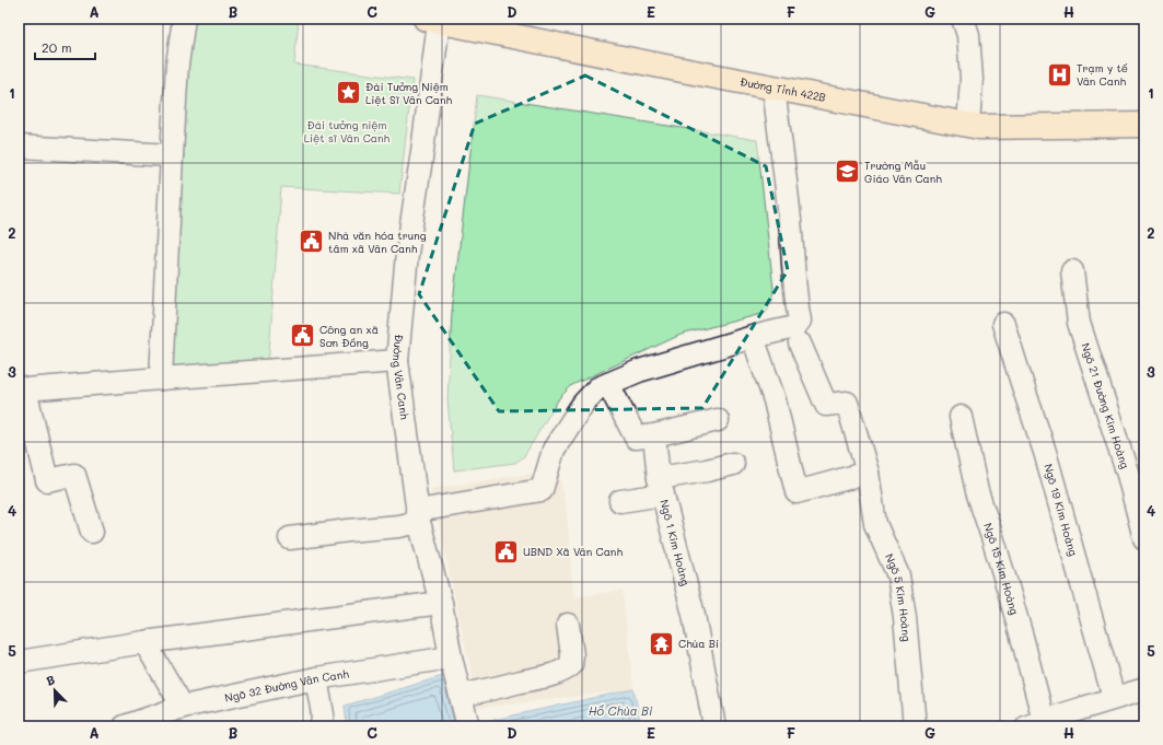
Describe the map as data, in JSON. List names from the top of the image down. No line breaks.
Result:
{"streets":{"main road":["Đường Tỉnh 422B"],"street":["Đường Vân Canh","Ngõ 21 Đường Kim Hoàng","Ngõ 19 Kim Hoàng","Ngõ 1 Kim Hoàng","Ngõ 15 Kim Hoàng","Ngõ 5 Kim Hoàng","Ngõ 32 Đường Vân Canh"]},"crossings":[["Đường Tỉnh 422B","Đường Vân Canh"],["Đường Vân Canh","Ngõ 32 Đường Vân Canh"]],"water":["Hồ Chùa Bi"],"parks":["Đài tưởng niệm Liệt sĩ Vân Canh"],"places":{"hospital":["Trạm y tế Vân Canh"],"place":["Đài Tưởng Niệm Liệt Sĩ Vân Canh"],"school or university":["Trường Mẫu Giáo Vân Canh"],"public building":["Nhà văn hóa trung tâm xã Vân Canh","Công an xã Sơn Đồng","UBND Xã Vân Canh"],"temple":["Chùa Bi"]},"scale_bar":"20 m","north":"top left","grid":{"columns":["A","B","C","D","E","F","G","H"],"rows":["1","2","3","4","5"]}}
